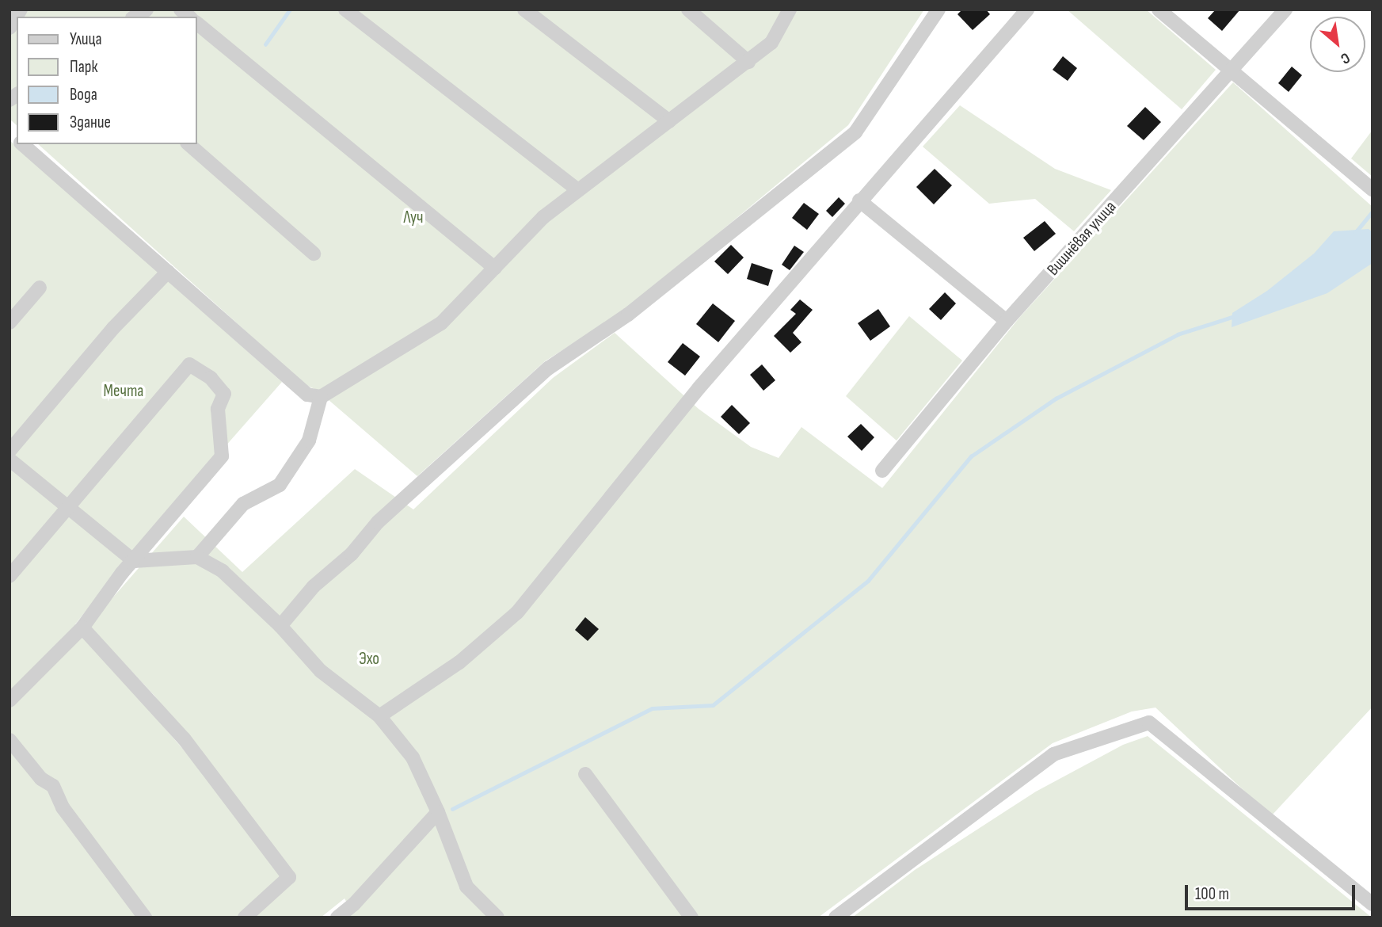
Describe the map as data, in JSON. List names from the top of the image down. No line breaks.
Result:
{"streets":{"street":["Вишнёвая улица"]},"parks":["Луч","Мечта","Эхо"],"legend":["Улица","Парк","Вода","Здание"],"scale_bar":"100 m","north":"bottom right"}
